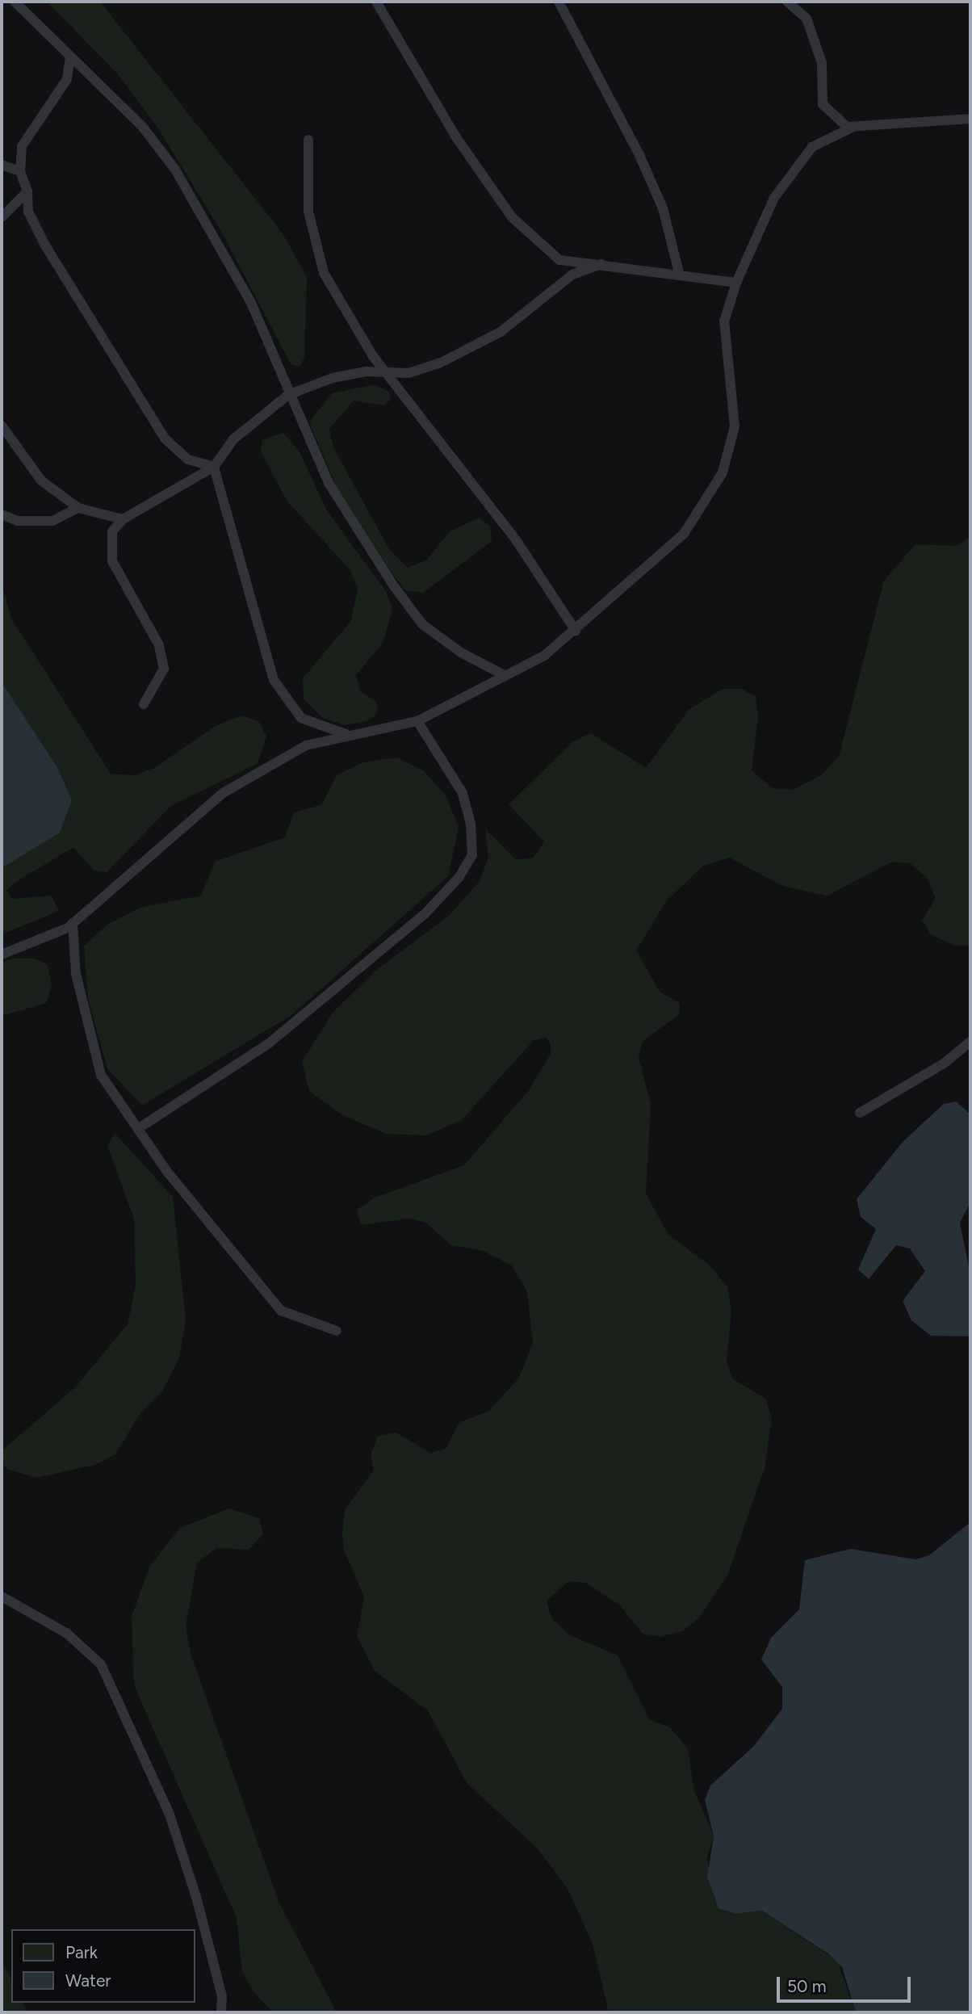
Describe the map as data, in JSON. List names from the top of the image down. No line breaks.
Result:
{"legend":["Park","Water"],"scale_bar":"50 m"}
